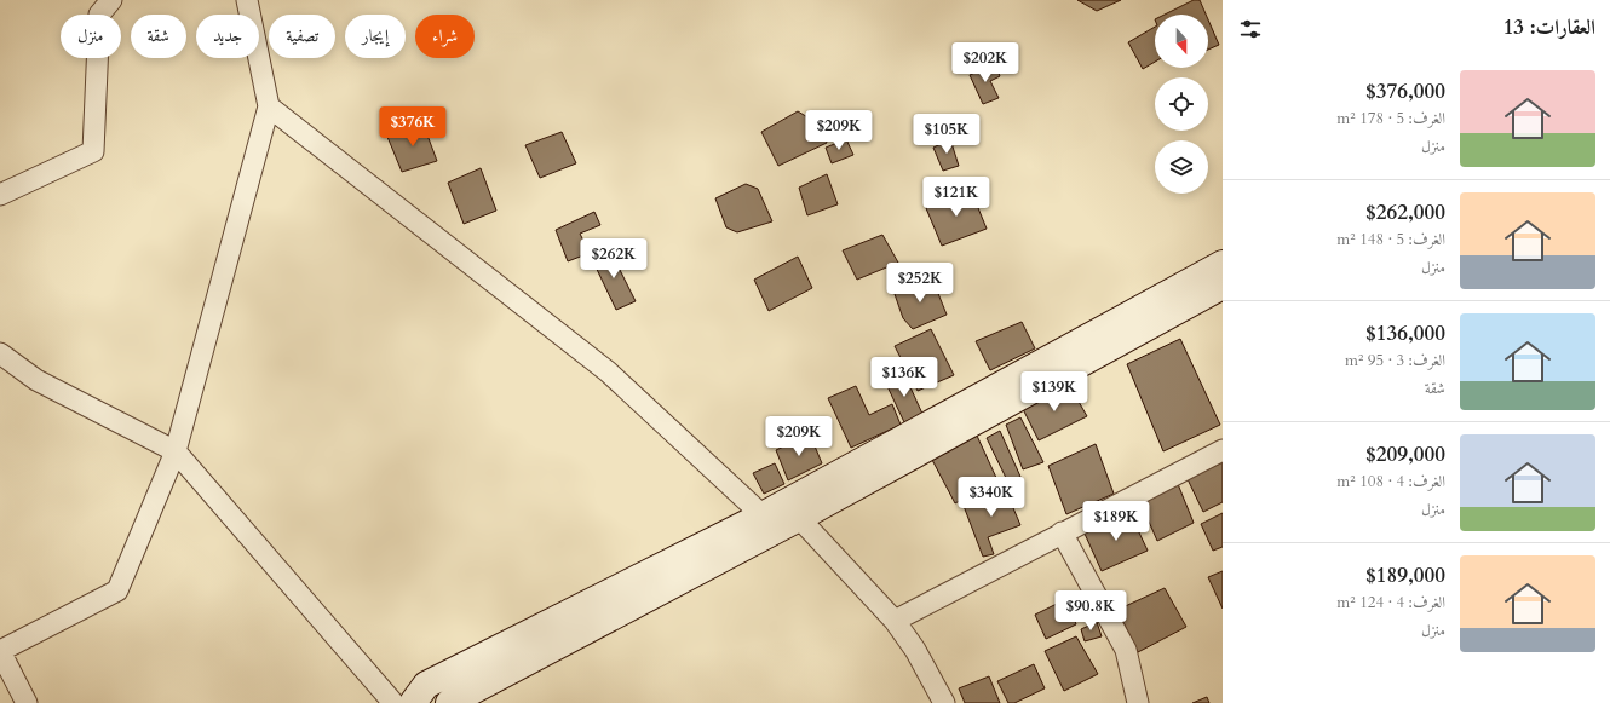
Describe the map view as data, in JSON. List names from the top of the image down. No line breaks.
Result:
{"north":"bottom","page":{"heading":"العقارات: 13","chip":["شراء","إيجار","تصفية","جديد","شقة","منزل"],"price":["$202K","$376K","$209K","$105K","$121K","$262K","$252K","$136K","$139K","$209K","$340K","$189K","$90.8K"],"list":[{"name":"$376,000","note":"الغرف: 5 · 178 m² · منزل"},{"name":"$262,000","note":"الغرف: 5 · 148 m² · منزل"},{"name":"$136,000","note":"الغرف: 3 · 95 m² · شقة"},{"name":"$209,000","note":"الغرف: 4 · 108 m² · منزل"},{"name":"$189,000","note":"الغرف: 4 · 124 m² · منزل"}]}}
